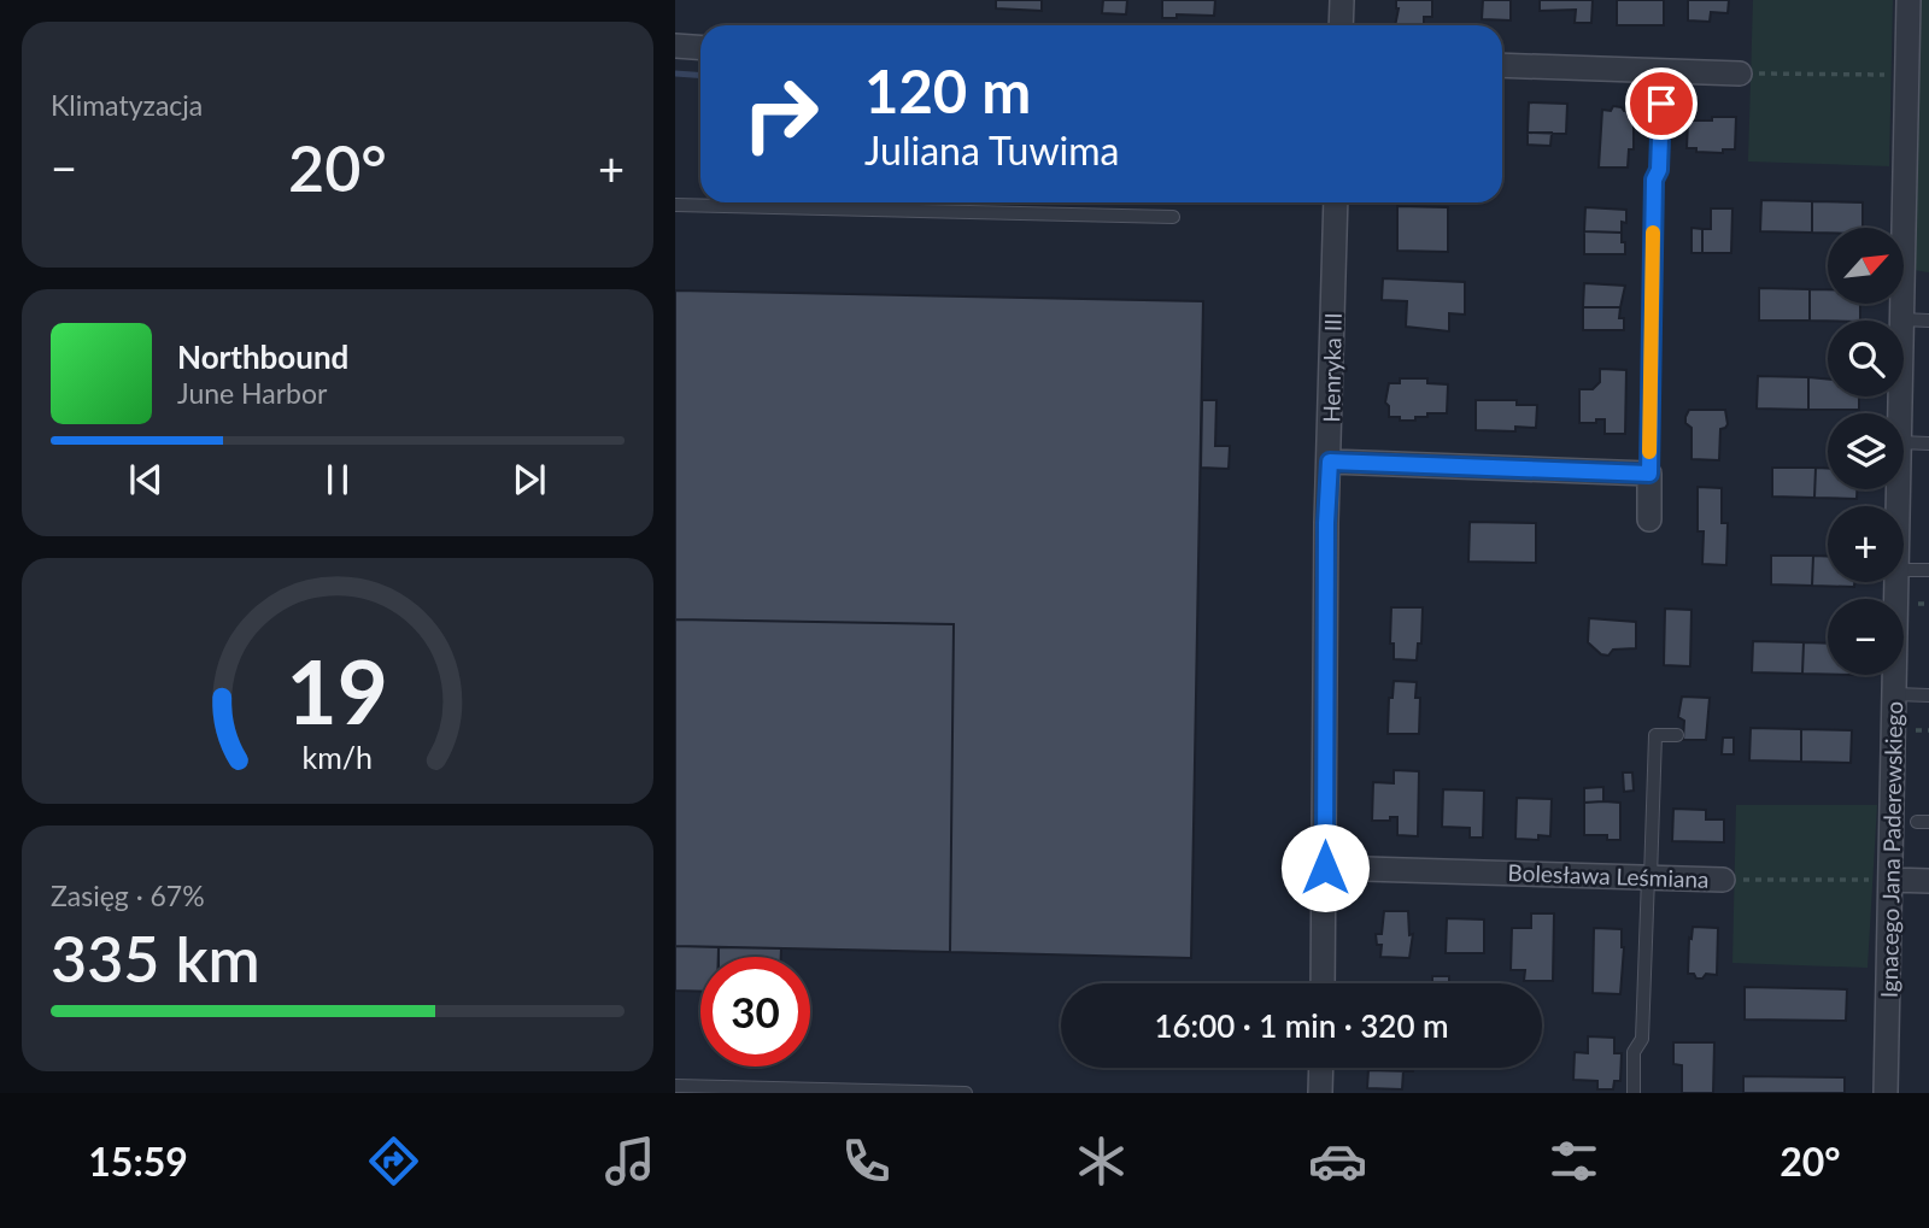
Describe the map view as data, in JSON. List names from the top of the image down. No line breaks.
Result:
{"streets":{"street":["Henryka III","Ignacego Jana Paderewskiego","Bolesława Leśmiana"]},"crossings":[["Henryka III","Bolesława Leśmiana"],["Ignacego Jana Paderewskiego","Bolesława Leśmiana"]],"north":"top right","page":{"tile":["Klimatyzacja",["Zasięg · 67%","335 km"]],"turn":["120 m","Juliana Tuwima"],"heat":["−","20°","+"],"map_buttons":["+","−"],"song":["Northbound","June Harbor"],"limit":"30","trip":"16:00 · 1 min · 320 m","tabs":["15:59","20°"],"gauge":["19","km/h"]}}
